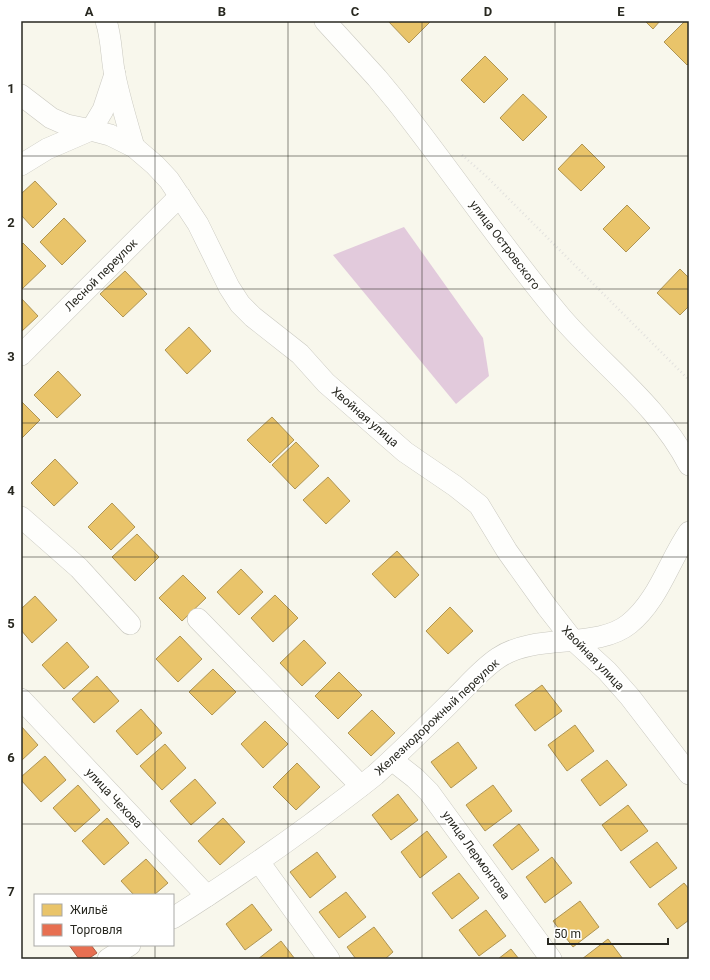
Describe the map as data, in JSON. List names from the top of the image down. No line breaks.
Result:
{"streets":{"street":["улица Островского","Лесной переулок","Хвойная улица","Железнодорожный переулок","улица Чехова","улица Лермонтова"]},"crossings":[["Лесной переулок","Хвойная улица"],["Хвойная улица","Железнодорожный переулок"],["Железнодорожный переулок","улица Чехова"],["Железнодорожный переулок","улица Лермонтова"]],"legend":["Жильё","Торговля"],"scale_bar":"50 m","grid":{"columns":["A","B","C","D","E"],"rows":["1","2","3","4","5","6","7"]}}
